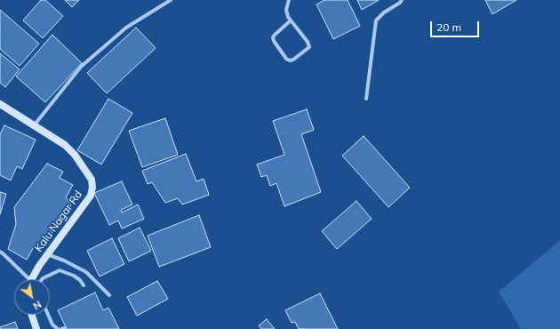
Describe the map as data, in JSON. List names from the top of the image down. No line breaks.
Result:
{"streets":{"street":["Kalu Nagar Rd"]},"scale_bar":"20 m","north":"bottom right"}
